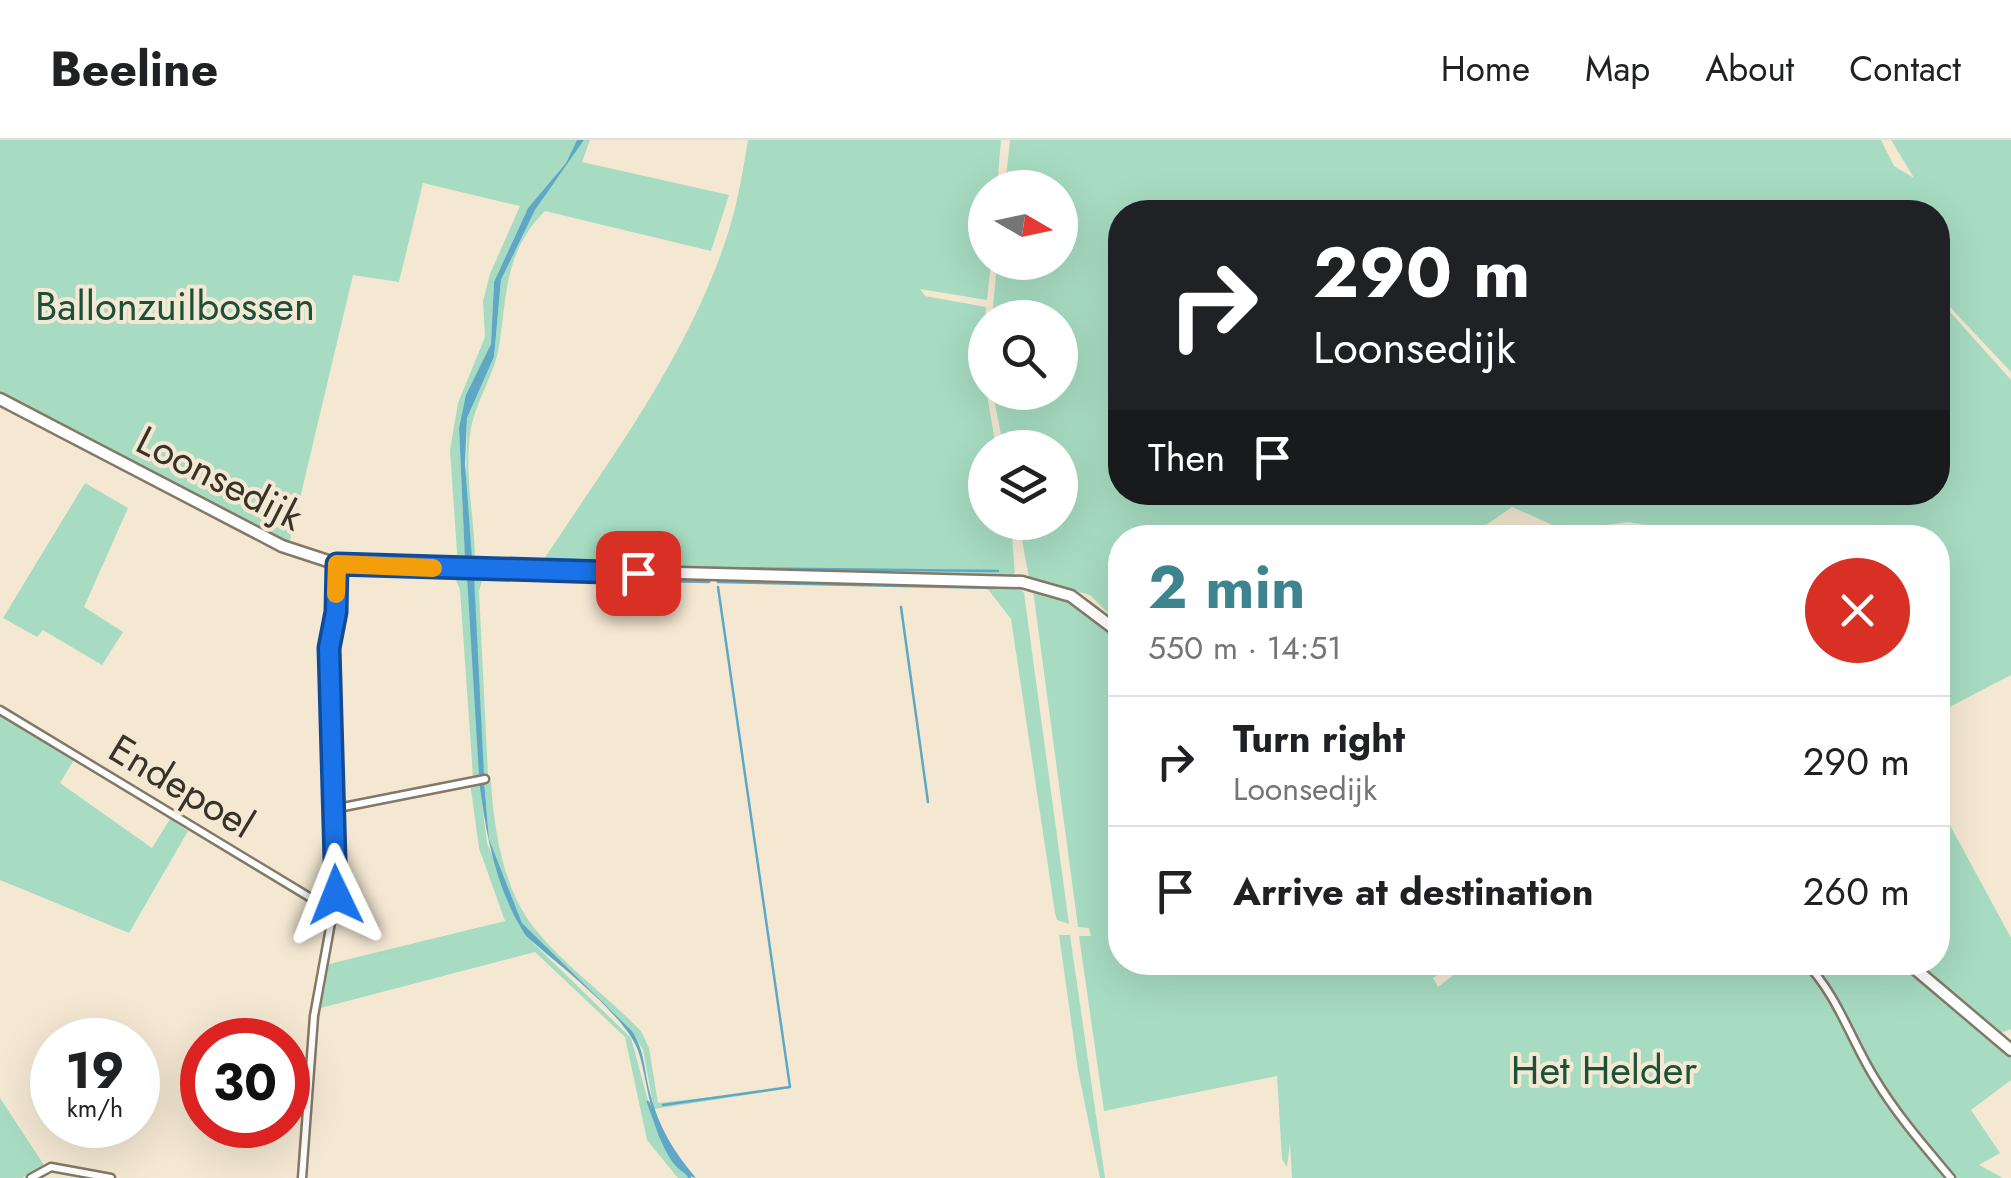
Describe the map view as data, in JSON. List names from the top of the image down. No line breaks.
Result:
{"streets":{"street":["Loonsedijk","Endepoel"]},"parks":["Ballonzuilbossen","Het Helder"],"north":"right","page":{"header":"Beeline","nav":["Home","Map","About","Contact"],"turn":["290 m","Loonsedijk"],"then":"Then","heading":["2 min","550 m · 14:51"],"list":[{"name":"Turn right","note":"Loonsedijk","value":"290 m"},{"name":"Arrive at destination","value":"260 m"}],"speed":"19 km/h","limit":"30"}}
